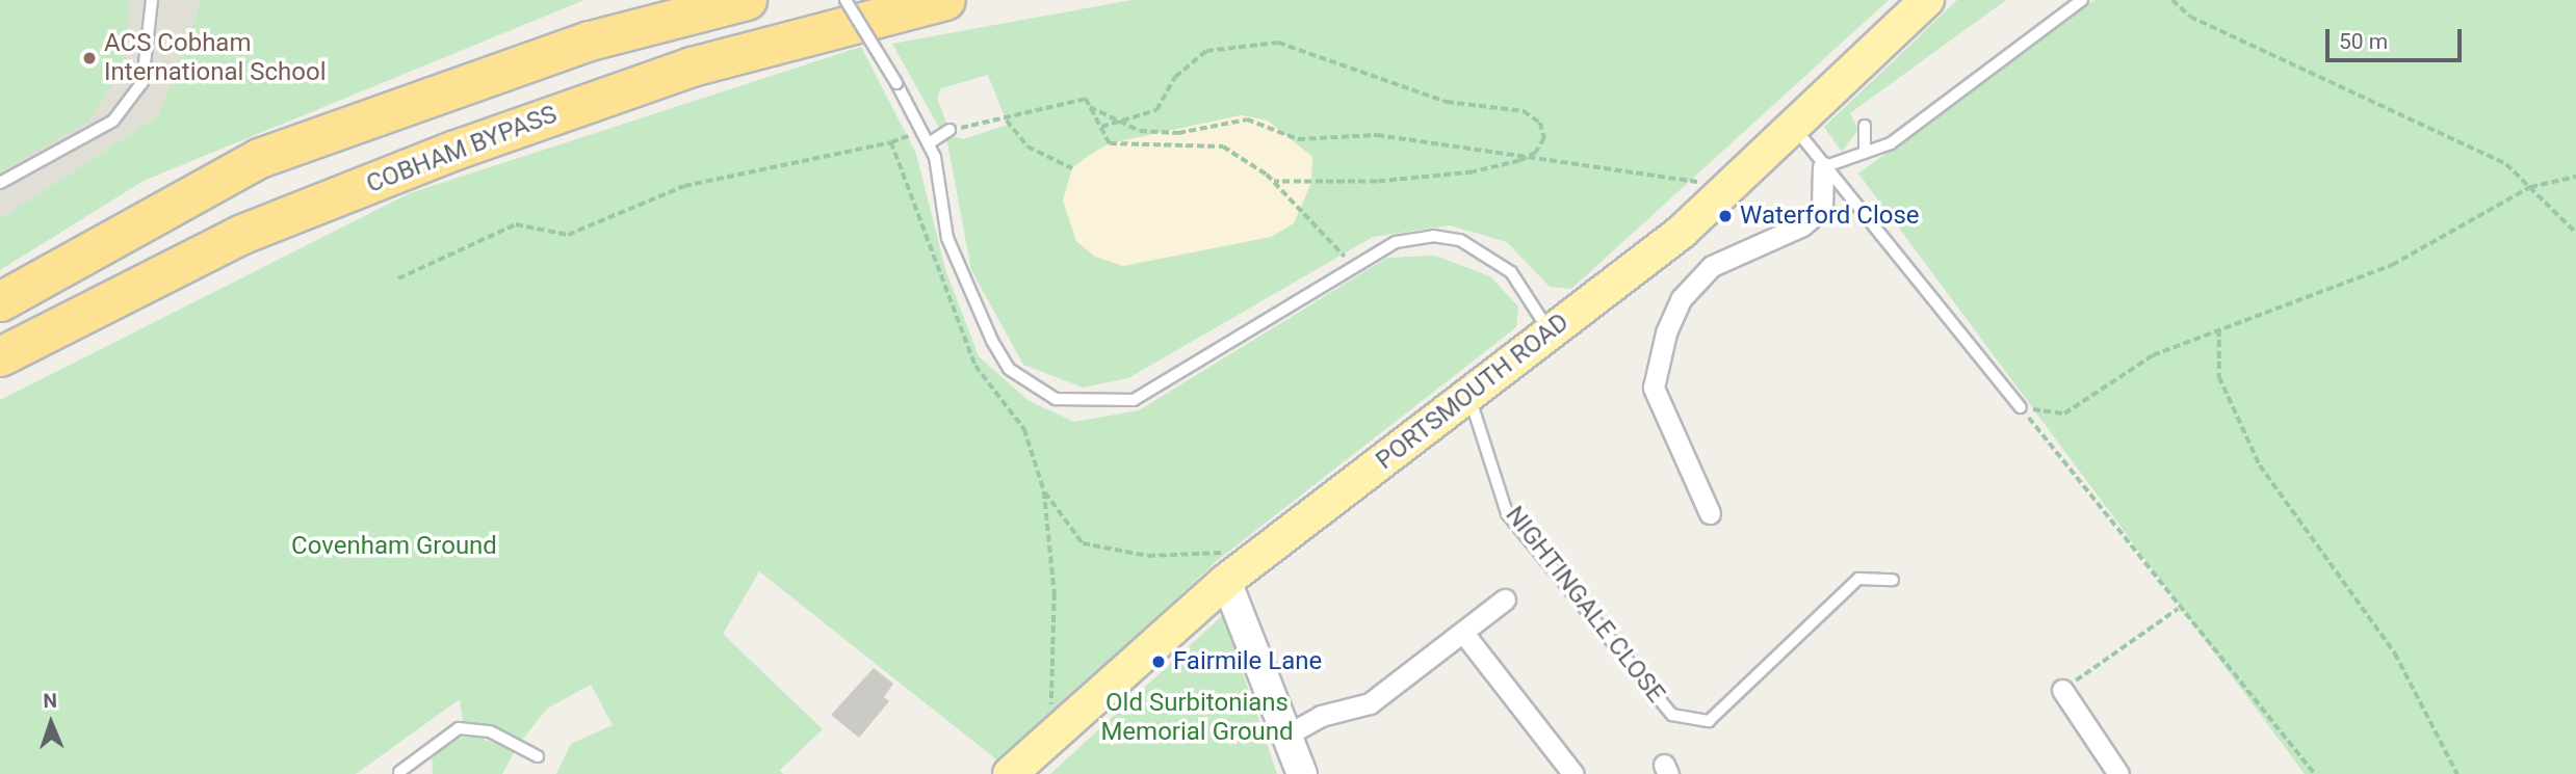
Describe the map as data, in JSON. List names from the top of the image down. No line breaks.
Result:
{"streets":{"highway":["COBHAM BYPASS"],"main road":["PORTSMOUTH ROAD"],"lane":["NIGHTINGALE CLOSE"]},"crossings":[["PORTSMOUTH ROAD","NIGHTINGALE CLOSE"]],"parks":["Covenham Ground","Old Surbitonians Memorial Ground"],"places":["ACS Cobham International School","Waterford Close","Fairmile Lane"],"scale_bar":"50 m","north":"top"}
